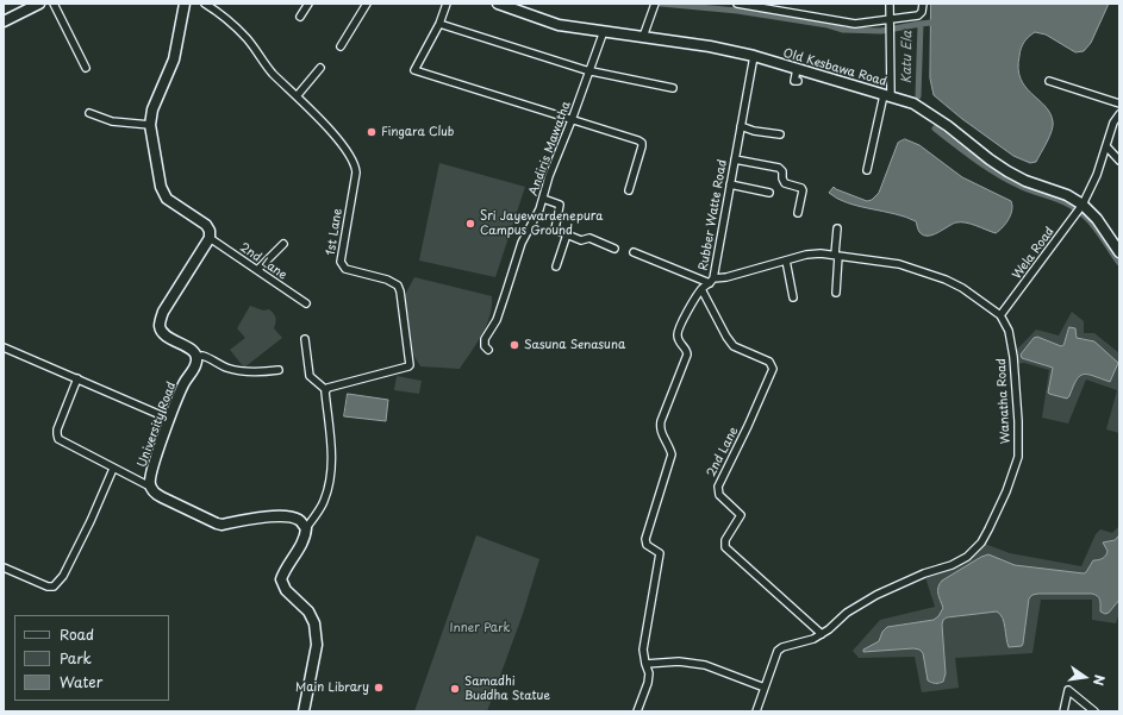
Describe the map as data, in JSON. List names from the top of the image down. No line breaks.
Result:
{"streets":{"main road":["Old Kesbawa Road","University Road"],"street":["Andiris Mawatha","Rubber Watte Road","1st Lane","Wela Road","2nd Lane","Wanatha Road"]},"crossings":[["Old Kesbawa Road","Andiris Mawatha"],["Old Kesbawa Road","Rubber Watte Road"],["Old Kesbawa Road","Wela Road"],["Rubber Watte Road","2nd Lane"],["Wela Road","Wanatha Road"],["2nd Lane","Wanatha Road"]],"water":["Katu Ela"],"parks":["Inner Park"],"places":["Fingara Club","Sri Jayewardenepura Campus Ground","Sasuna Senasuna","Main Library","Samadhi Buddha Statue"],"legend":["Road","Park","Water"],"north":"right"}
